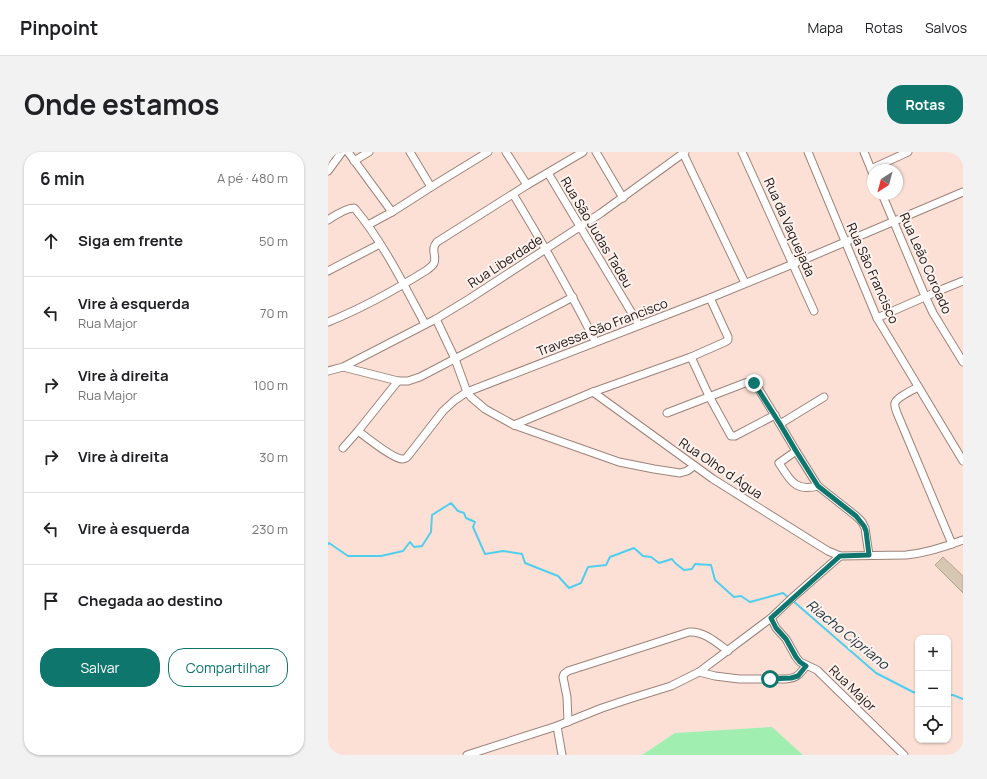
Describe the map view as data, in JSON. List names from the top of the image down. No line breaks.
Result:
{"streets":{"street":["Rua da Vaquejada","Rua São Judas Tadeu","Rua Liberdade","Rua Leão Coroado","Rua São Francisco","Travessa São Francisco","Rua Olho d Água","Rua Major"]},"crossings":[["Rua da Vaquejada","Travessa São Francisco"],["Rua São Judas Tadeu","Rua Liberdade"],["Rua São Judas Tadeu","Travessa São Francisco"],["Rua Leão Coroado","Travessa São Francisco"],["Rua São Francisco","Travessa São Francisco"]],"water":["Riacho Cipriano"],"north":"bottom left","page":{"header":"Pinpoint","nav":["Mapa","Rotas","Salvos"],"title":"Onde estamos","buttons":["Rotas",["Salvar","Compartilhar"]],"heading":["6 min","A pé · 480 m"],"list":[["Siga em frente","50 m"],["Vire à esquerda","Rua Major","70 m"],["Vire à direita","Rua Major","100 m"],["Vire à direita","30 m"],["Vire à esquerda","230 m"],"Chegada ao destino"],"map_buttons":["+","−"]}}
